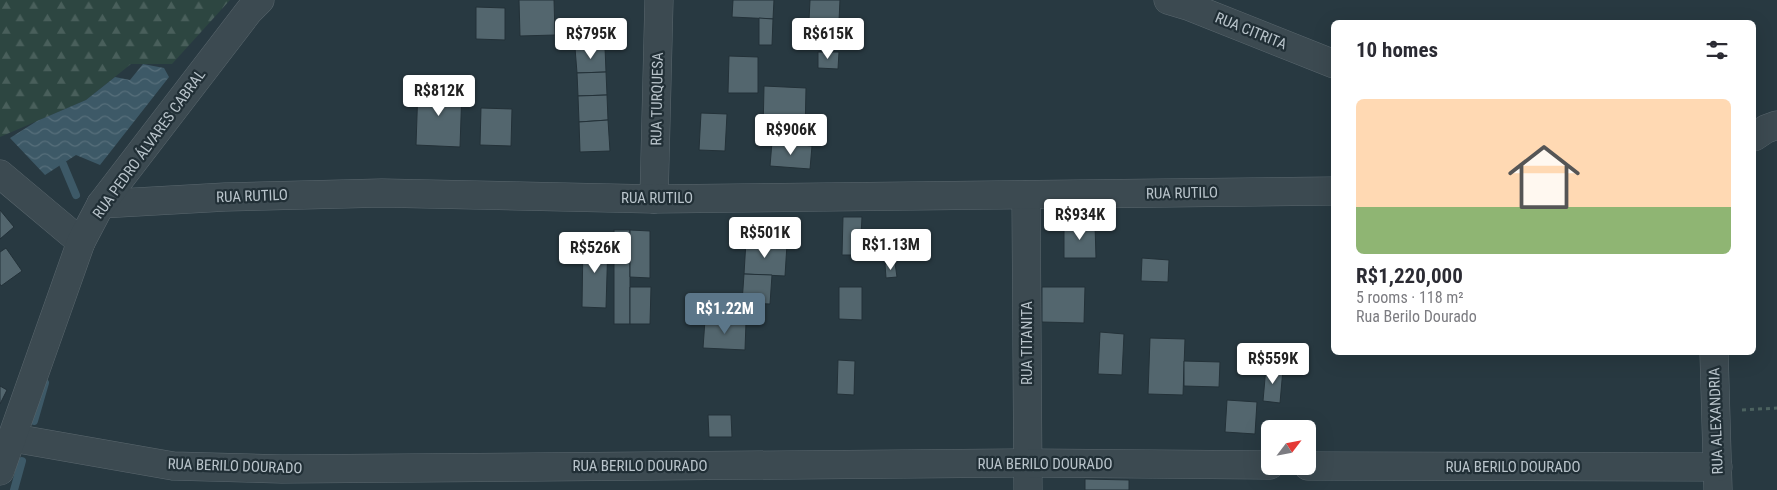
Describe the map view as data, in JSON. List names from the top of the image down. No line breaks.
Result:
{"streets":{"street":["RUA CITRITA","RUA TURQUESA","RUA PEDRO ÁLVARES CABRAL","RUA RUTILO","RUA TITANITA","RUA ALEXANDRIA","RUA BERILO DOURADO"]},"crossings":[["RUA TURQUESA","RUA RUTILO"],["RUA PEDRO ÁLVARES CABRAL","RUA RUTILO"],["RUA PEDRO ÁLVARES CABRAL","RUA BERILO DOURADO"],["RUA RUTILO","RUA TITANITA"],["RUA TITANITA","RUA BERILO DOURADO"],["RUA ALEXANDRIA","RUA BERILO DOURADO"]],"north":"top right","page":{"price":["R$795K","R$615K","R$812K","R$906K","R$934K","R$501K","R$1.13M","R$526K","R$1.22M","R$559K"],"heading":"10 homes","list":[{"name":"R$1,220,000","note":"5 rooms · 118 m² · Rua Berilo Dourado"}]}}
